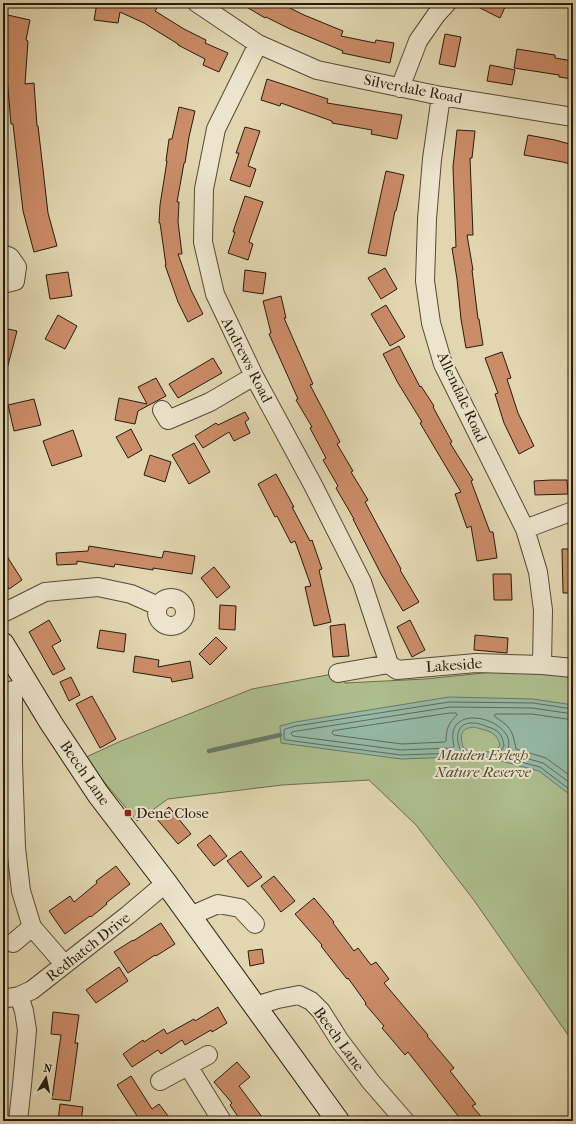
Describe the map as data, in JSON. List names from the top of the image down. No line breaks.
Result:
{"streets":{"street":["Silverdale Road","Andrews Road","Allendale Road","Lakeside","Beech Lane","Redhatch Drive"]},"crossings":[["Silverdale Road","Andrews Road"],["Silverdale Road","Allendale Road"],["Andrews Road","Lakeside"],["Allendale Road","Lakeside"],["Beech Lane","Redhatch Drive"]],"parks":["Maiden Erlegh Nature Reserve"],"places":{"transit":["Dene Close"]},"north":"top"}
